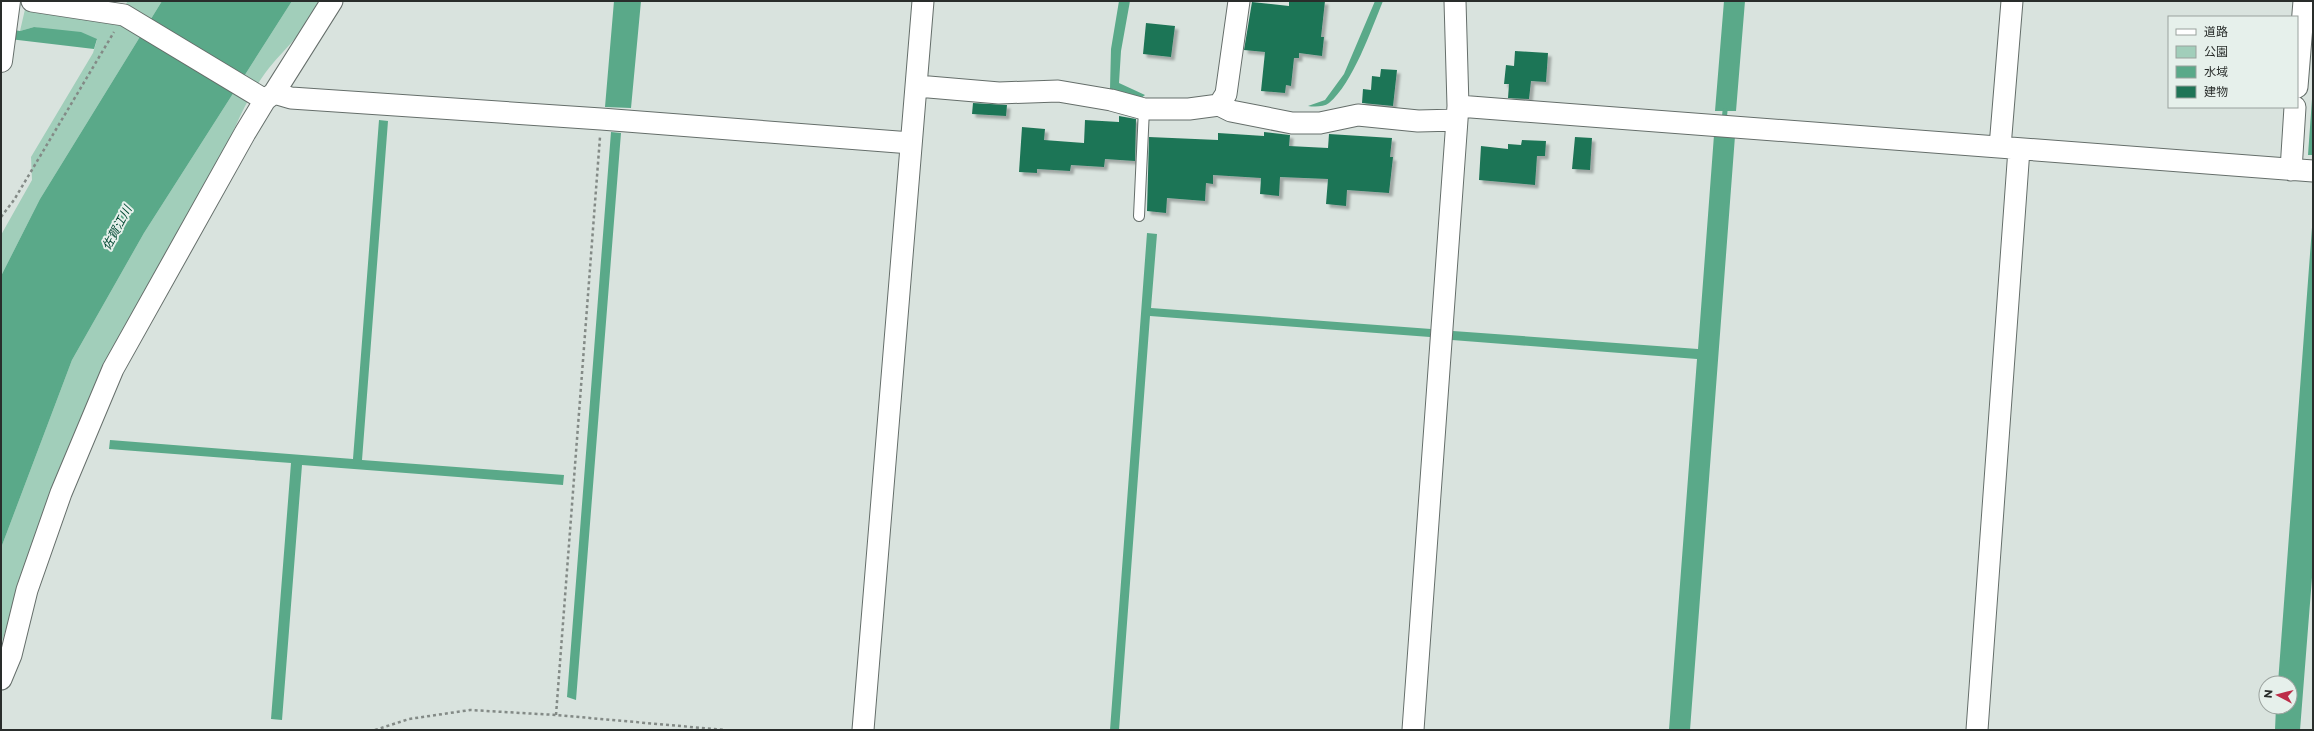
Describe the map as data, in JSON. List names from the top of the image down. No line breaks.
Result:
{"water":["佐賀江川"],"legend":["道路","公園","水域","建物"],"north":"left"}
